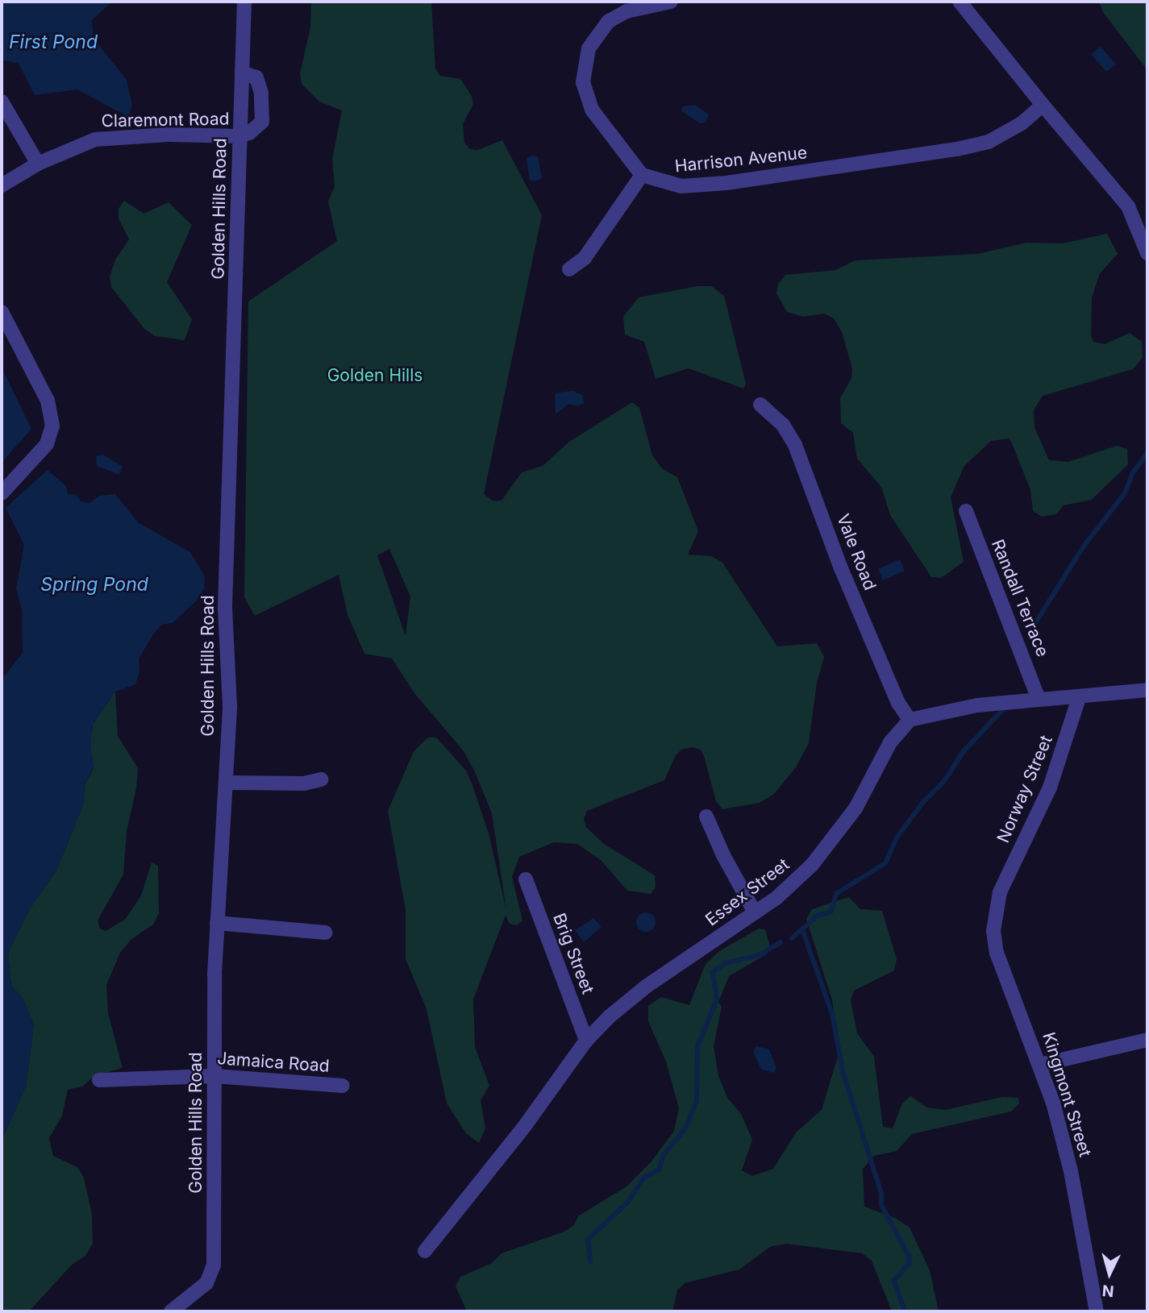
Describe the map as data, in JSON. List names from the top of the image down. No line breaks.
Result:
{"streets":{"street":["Claremont Road","Harrison Avenue","Golden Hills Road","Vale Road","Randall Terrace","Norway Street","Essex Street","Brig Street","Jamaica Road","Kingmont Street"]},"crossings":[["Claremont Road","Golden Hills Road"],["Golden Hills Road","Jamaica Road"],["Vale Road","Essex Street"],["Norway Street","Kingmont Street"],["Essex Street","Brig Street"]],"water":["First Pond","Spring Pond"],"parks":["Golden Hills"],"north":"bottom"}
